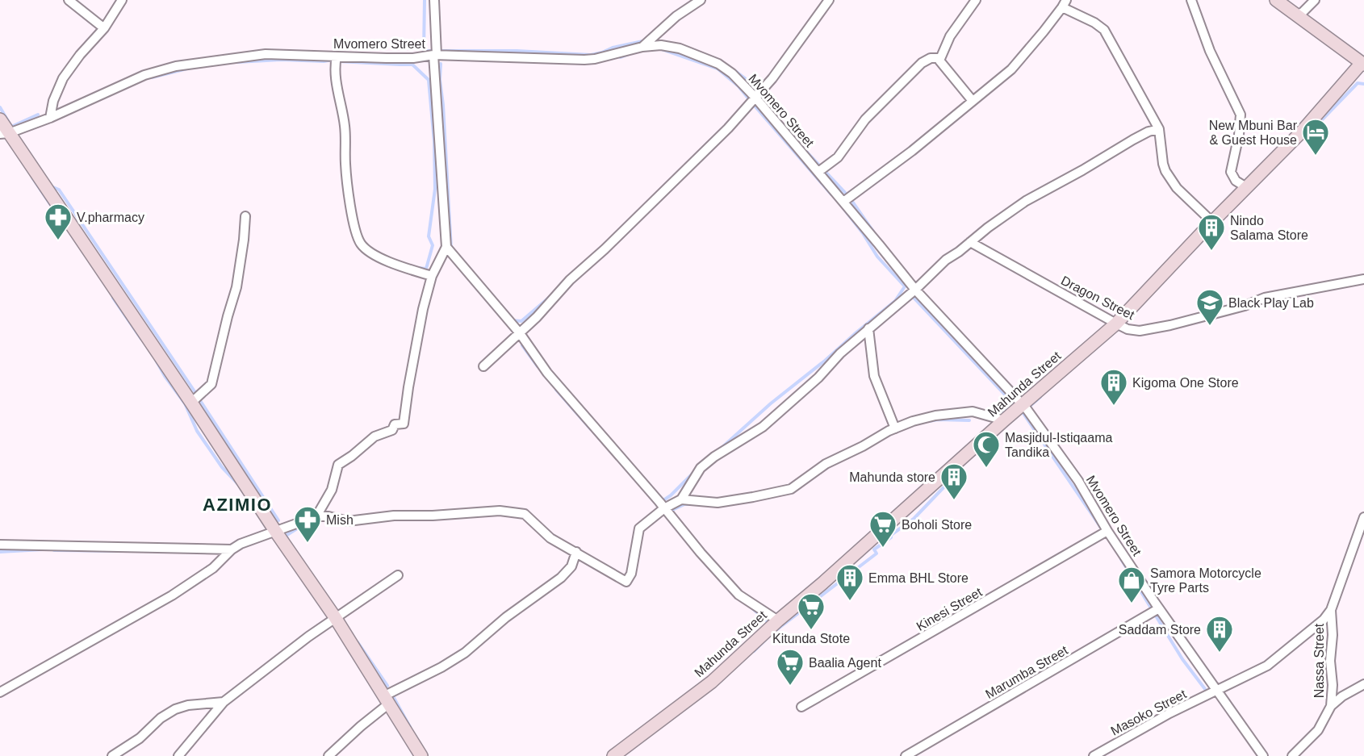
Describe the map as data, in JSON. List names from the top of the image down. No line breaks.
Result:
{"streets":{"street":["Mvomero Street","Dragon Street","Mahunda Street","Kinesi Street","Nassa Street","Marumba Street","Masoko Street"]},"crossings":[["Mvomero Street","Mahunda Street"],["Mvomero Street","Kinesi Street"],["Mvomero Street","Marumba Street"],["Mvomero Street","Masoko Street"],["Dragon Street","Mahunda Street"],["Nassa Street","Masoko Street"]],"districts":["AZIMIO"],"places":{"hotel":["New Mbuni Bar & Guest House"],"pharmacy":["V.pharmacy","Mish"],"building":["Nindo Salama Store","Kigoma One Store","Mahunda store","Emma BHL Store","Saddam Store"],"school or university":["Black Play Lab"],"mosque":["Masjidul-Istiqaama Tandika"],"supermarket":["Boholi Store","Kitunda Stote","Baalia Agent"],"shop":["Samora Motorcycle Tyre Parts"]}}
